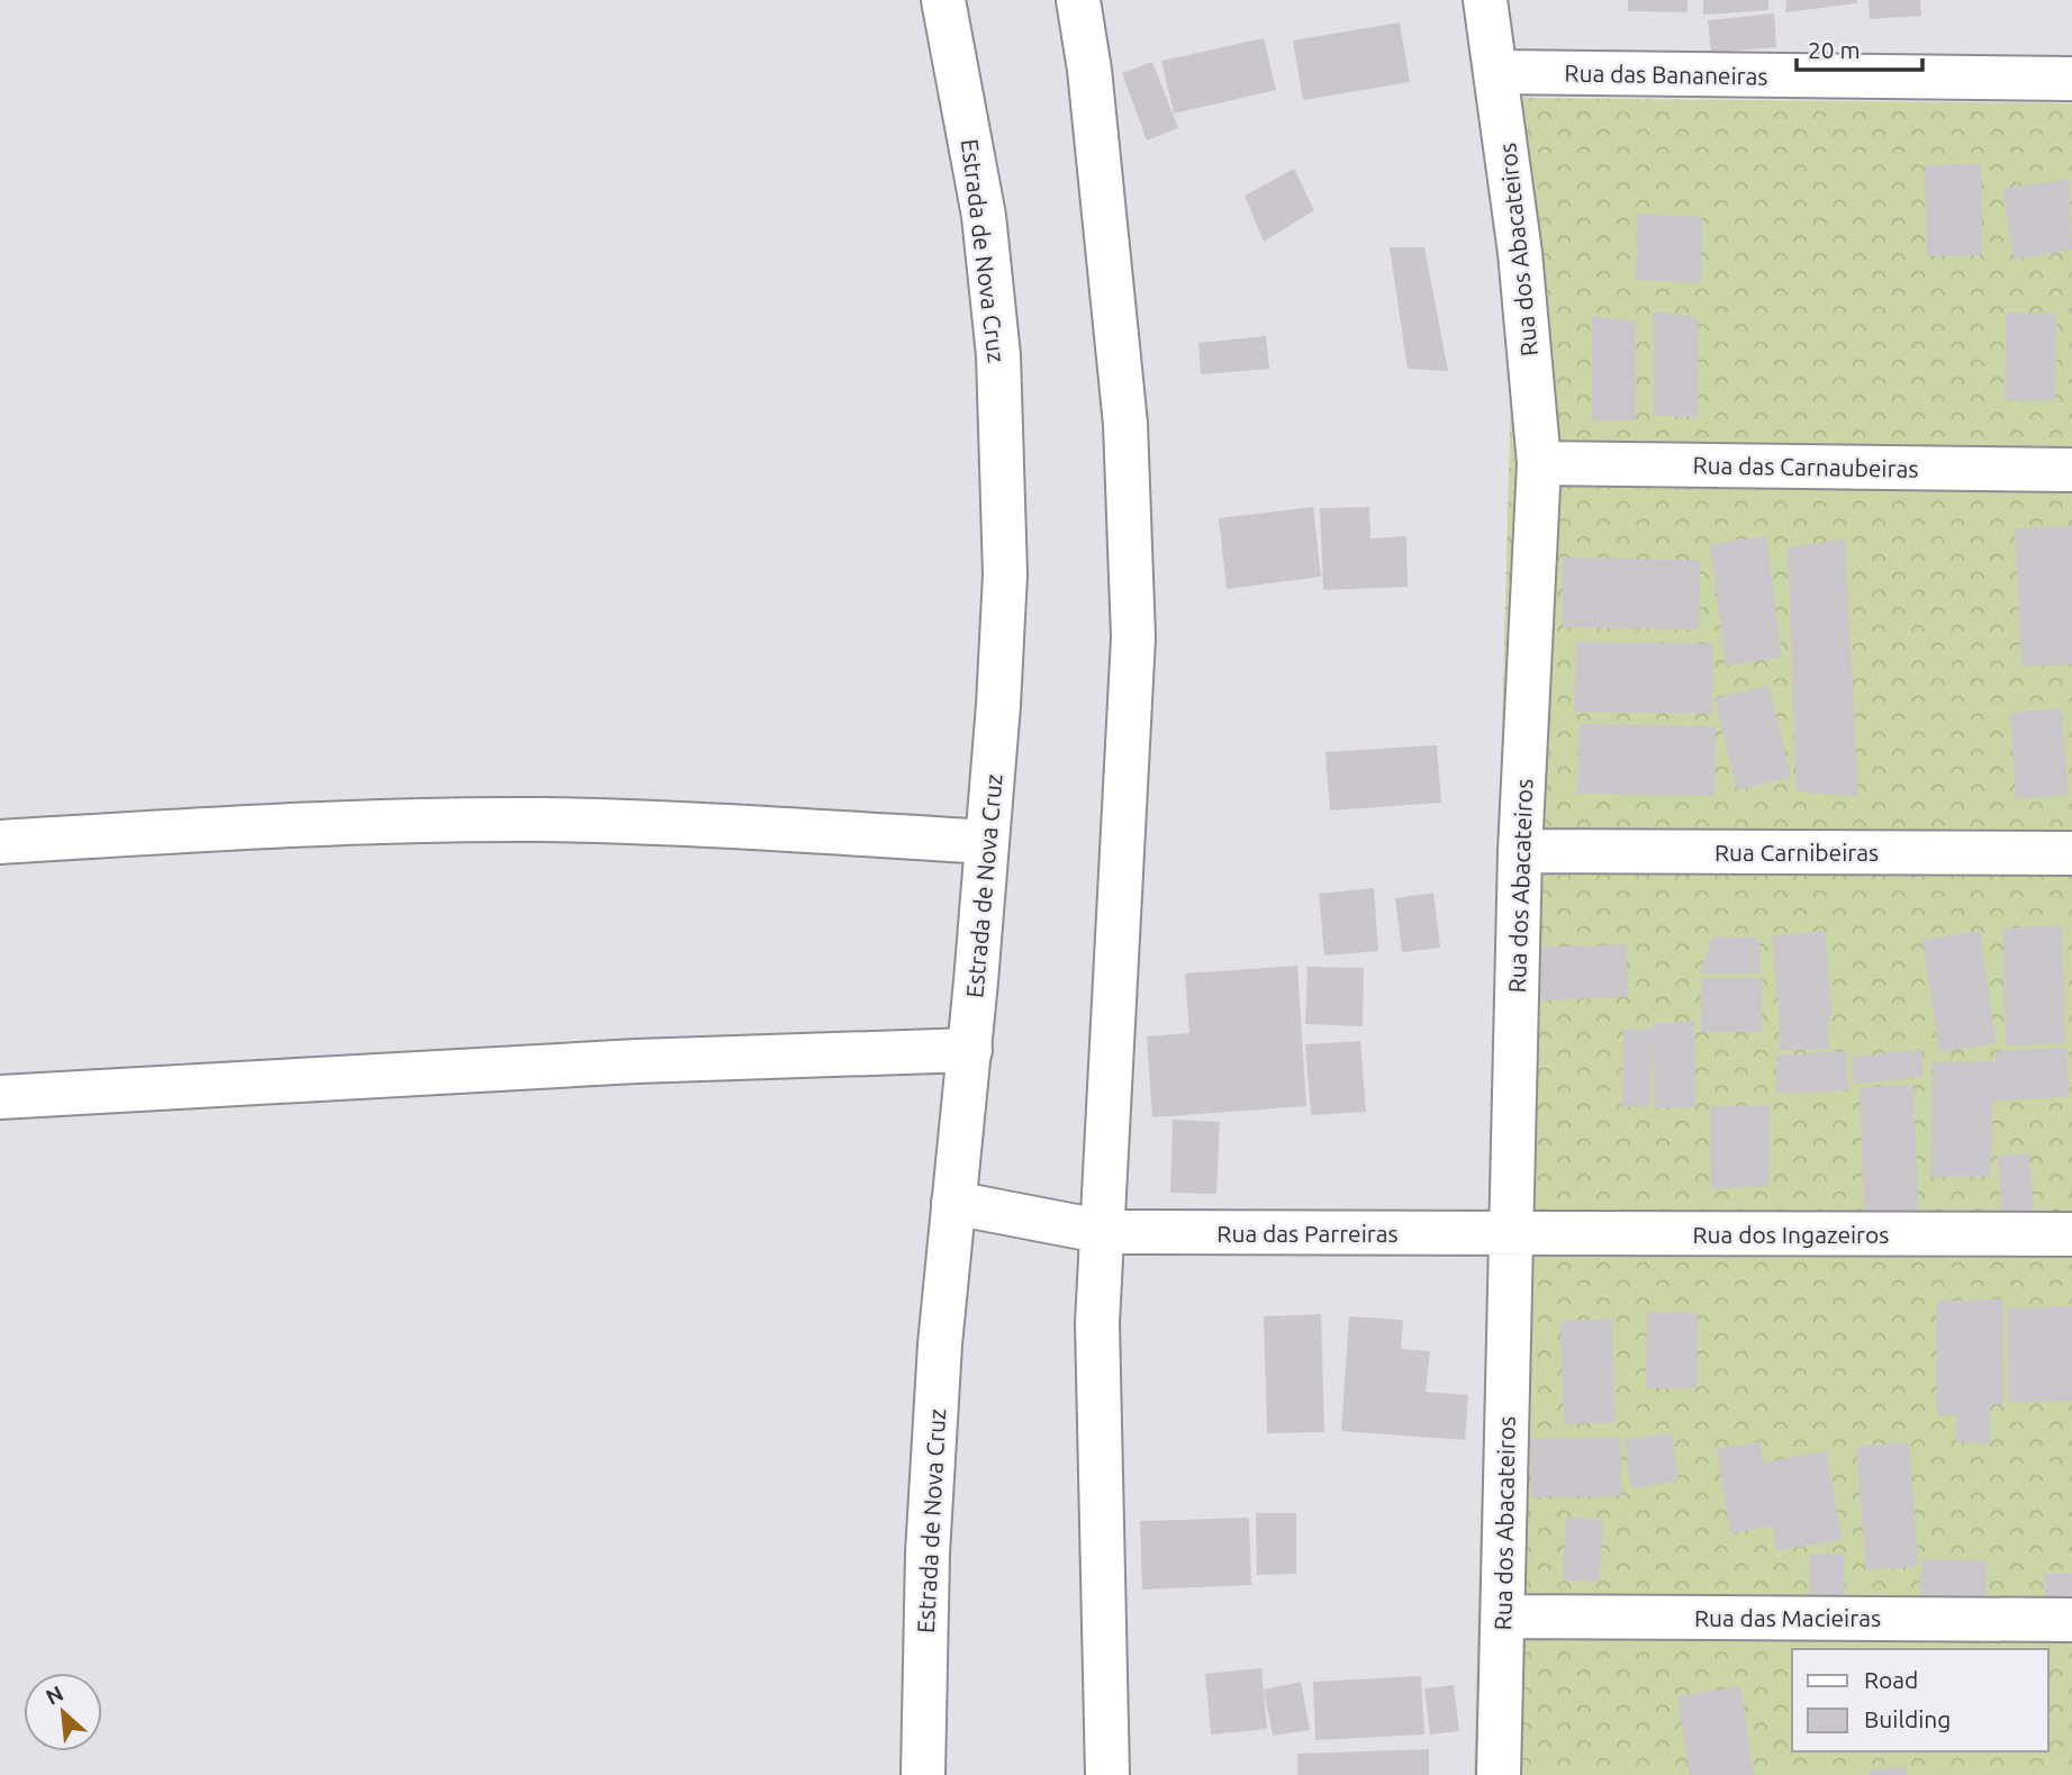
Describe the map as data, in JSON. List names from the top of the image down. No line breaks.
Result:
{"streets":{"street":["Rua das Bananeiras","Rua dos Abacateiros","Estrada de Nova Cruz","Rua das Carnaubeiras","Rua Carnibeiras","Rua das Parreiras","Rua dos Ingazeiros","Rua das Macieiras"]},"crossings":[["Rua das Bananeiras","Rua dos Abacateiros"],["Rua dos Abacateiros","Rua das Carnaubeiras"],["Rua dos Abacateiros","Rua Carnibeiras"],["Rua dos Abacateiros","Rua das Parreiras"],["Rua dos Abacateiros","Rua dos Ingazeiros"],["Rua dos Abacateiros","Rua das Macieiras"],["Estrada de Nova Cruz","Rua das Parreiras"],["Rua das Parreiras","Rua dos Ingazeiros"]],"legend":["Road","Building"],"scale_bar":"20 m","north":"top left"}
